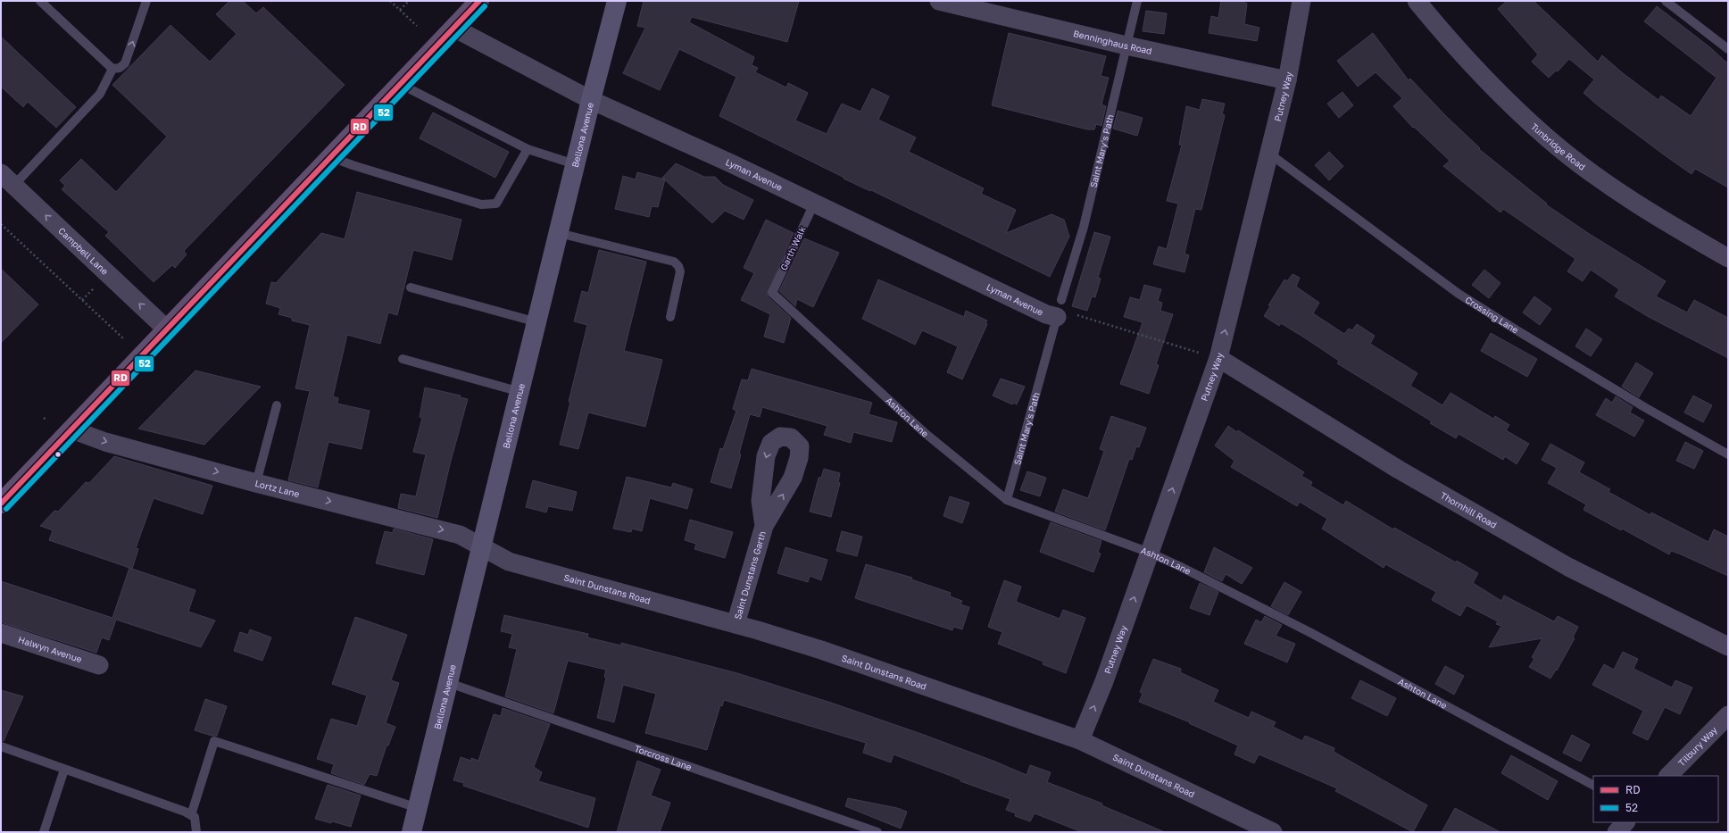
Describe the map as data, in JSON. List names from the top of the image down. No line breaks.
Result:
{"streets":{"street":["Benninghaus Road","Putney Way","Bellona Avenue","Tunbridge Road","Lyman Avenue","Campbell Lane","Lortz Lane","Thornhill Road","Saint Dunstans Garth","Saint Dunstans Road","Halwyn Avenue","Tilbury Way"],"lane":["Saint Mary's Path","Garth Walk","Crossing Lane","Ashton Lane","Torcross Lane"]},"crossings":[["Benninghaus Road","Putney Way"],["Benninghaus Road","Saint Mary's Path"],["Putney Way","Crossing Lane"],["Putney Way","Ashton Lane"],["Putney Way","Thornhill Road"],["Putney Way","Saint Dunstans Road"],["Bellona Avenue","Lyman Avenue"],["Bellona Avenue","Lortz Lane"],["Bellona Avenue","Saint Dunstans Road"],["Bellona Avenue","Torcross Lane"],["Saint Mary's Path","Lyman Avenue"],["Saint Mary's Path","Ashton Lane"],["Lyman Avenue","Garth Walk"],["Garth Walk","Ashton Lane"],["Lortz Lane","Saint Dunstans Road"],["Saint Dunstans Garth","Saint Dunstans Road"]],"one_way":["Putney Way","Campbell Lane","Lortz Lane"],"lines":["transit line RD","transit line 52"],"legend":["RD","52"]}
